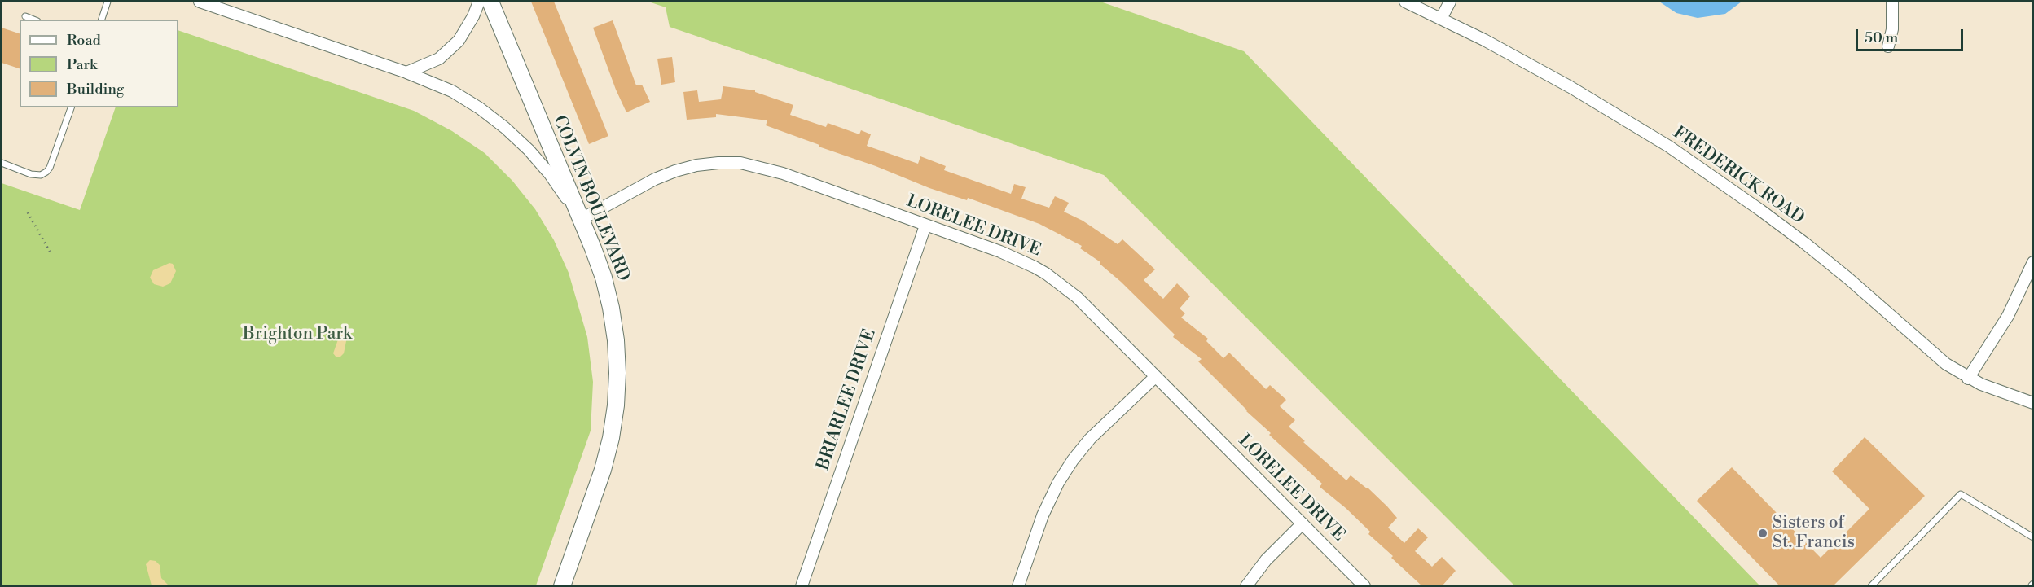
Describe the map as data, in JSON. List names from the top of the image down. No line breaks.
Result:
{"streets":{"street":["FREDERICK ROAD","COLVIN BOULEVARD","LORELEE DRIVE","BRIARLEE DRIVE"]},"crossings":[["COLVIN BOULEVARD","LORELEE DRIVE"],["LORELEE DRIVE","BRIARLEE DRIVE"]],"parks":["Brighton Park"],"places":["Sisters of St. Francis"],"legend":["Road","Park","Building"],"scale_bar":"50 m"}
